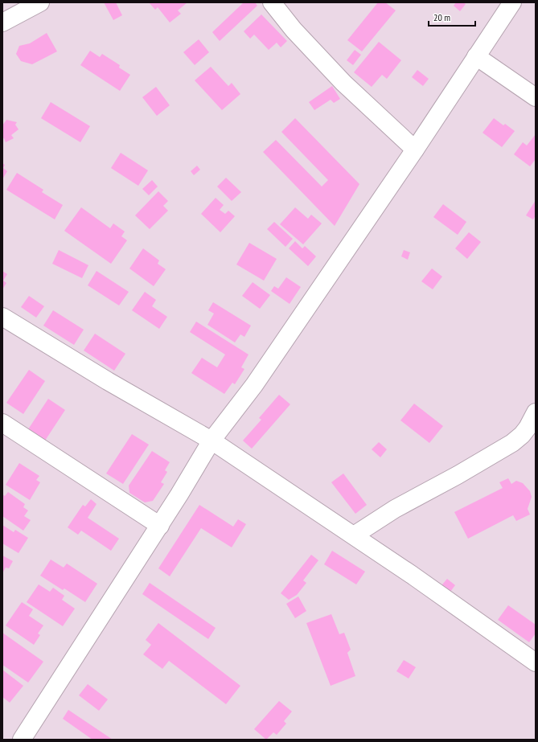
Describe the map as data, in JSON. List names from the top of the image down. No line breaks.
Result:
{"scale_bar":"20 m"}
